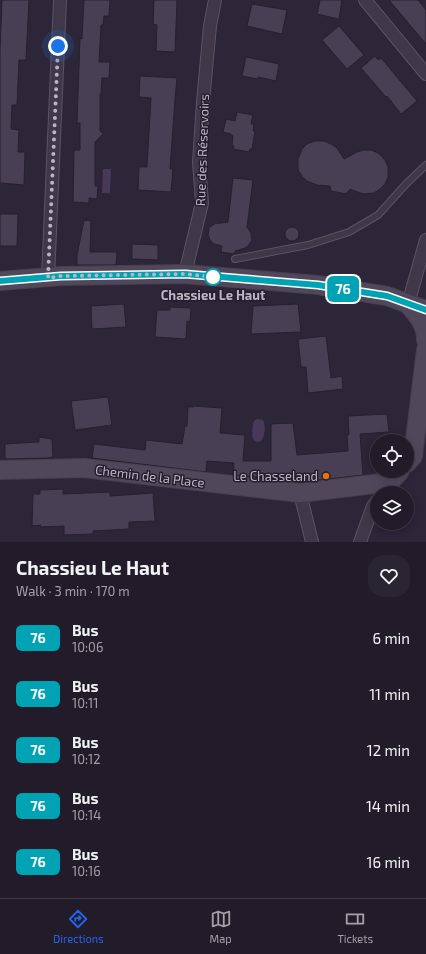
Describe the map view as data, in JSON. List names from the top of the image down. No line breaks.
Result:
{"streets":{"street":["Rue des Réservoirs","Chemin de la Place"]},"places":["Chassieu Le Haut","Le Chasseland"],"lines":["bus line 76"],"page":{"on_map":"76","heading":["Chassieu Le Haut","Walk · 3 min · 170 m"],"list":[{"mark":"76","name":"Bus","note":"10:06","value":"6 min"},{"mark":"76","name":"Bus","note":"10:11","value":"11 min"},{"mark":"76","name":"Bus","note":"10:12","value":"12 min"},{"mark":"76","name":"Bus","note":"10:14","value":"14 min"},{"mark":"76","name":"Bus","note":"10:16","value":"16 min"}],"tabs":["Directions","Map","Tickets"]}}
